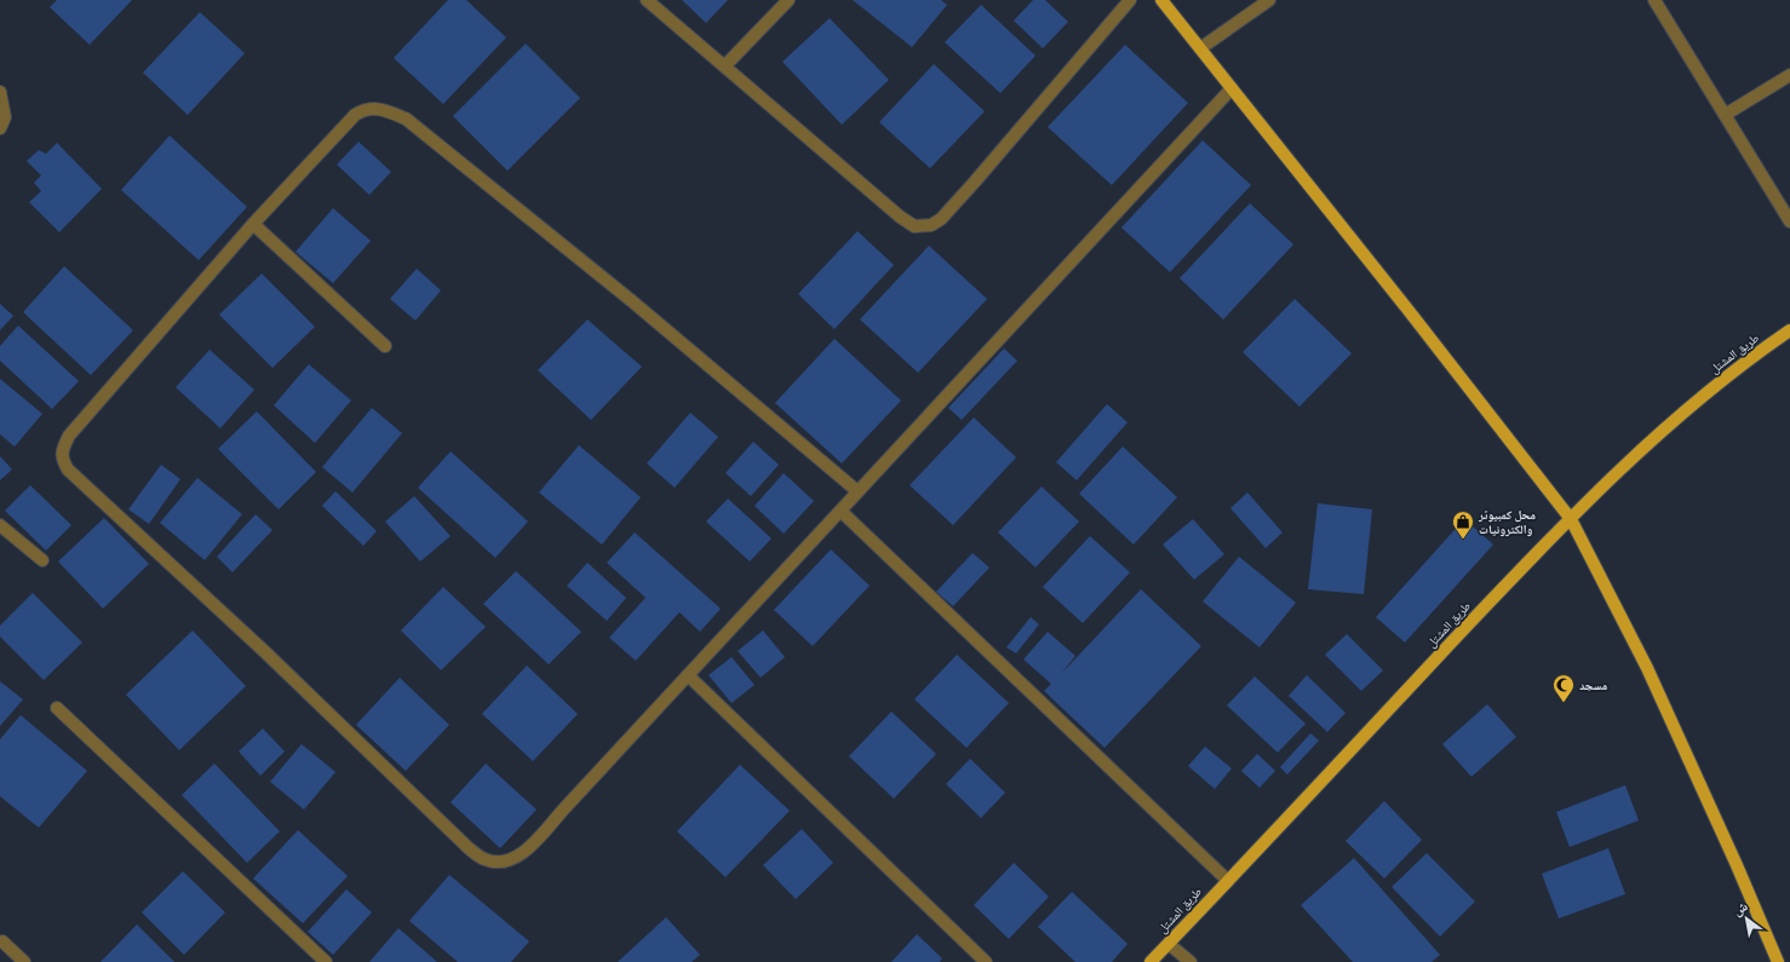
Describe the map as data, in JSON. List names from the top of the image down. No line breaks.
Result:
{"streets":{"main road":["طريق المشتل"]},"places":{"shop":["محل كمبيوتر والكترونيات"],"mosque":["مسجد"]},"north":"top left"}
